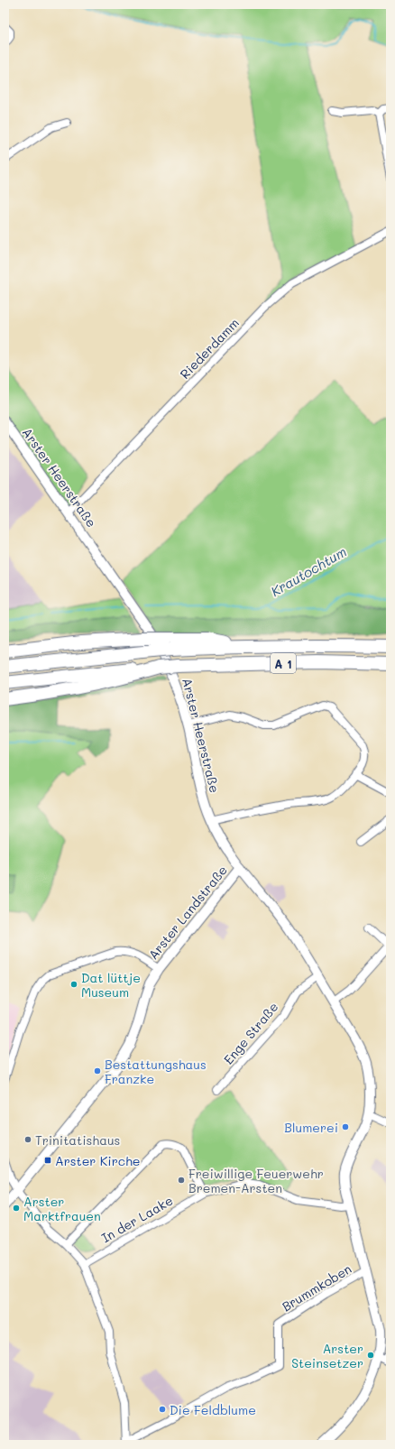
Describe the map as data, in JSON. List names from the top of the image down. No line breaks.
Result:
{"streets":{"highway":["A 1"],"street":["Riederdamm","Arster Heerstraße","Arster Landstraße","Enge Straße","In der Laake","Brummkoben"]},"crossings":[["Riederdamm","Arster Heerstraße"],["Arster Heerstraße","Arster Landstraße"],["Arster Heerstraße","Enge Straße"],["Arster Heerstraße","In der Laake"],["Arster Heerstraße","Brummkoben"]],"water":["Krautochtum"],"places":{"other":["Dat lüttje Museum","Bestattungshaus Franzke","Blumerei","Trinitatishaus","Freiwillige Feuerwehr Bremen-Arsten","Arster Marktfrauen","Arster Steinsetzer","Die Feldblume"],"transit":["Arster Kirche"]}}
